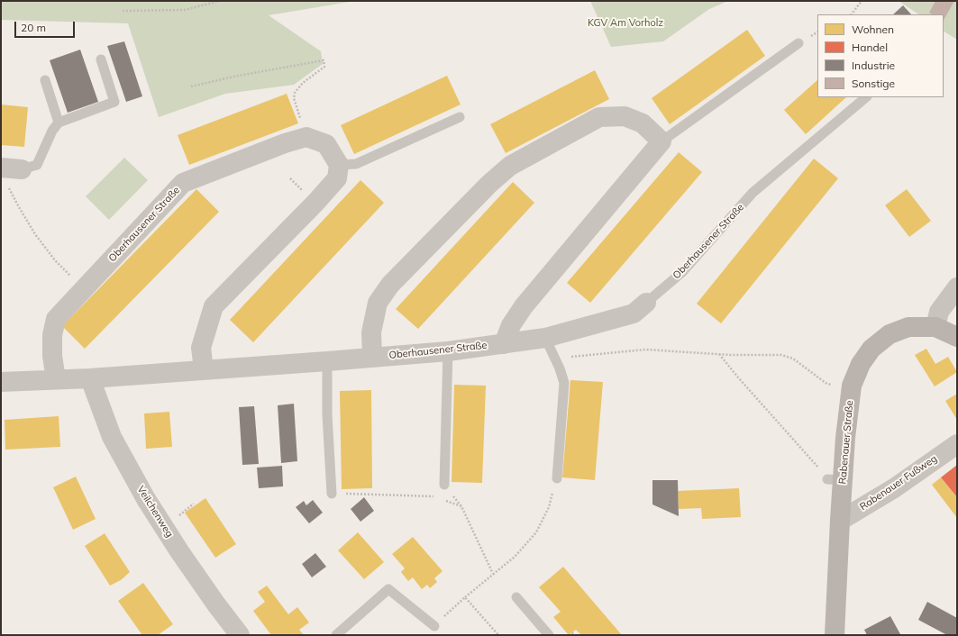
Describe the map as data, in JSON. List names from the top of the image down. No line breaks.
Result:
{"streets":{"main road":["Rabenauer Straße"],"street":["Oberhausener Straße","Rabenauer Fußweg","Veilchenweg"]},"crossings":[["Oberhausener Straße","Veilchenweg"],["Rabenauer Straße","Rabenauer Fußweg"]],"parks":["KGV Am Vorholz"],"legend":["Wohnen","Handel","Industrie","Sonstige"],"scale_bar":"20 m"}
